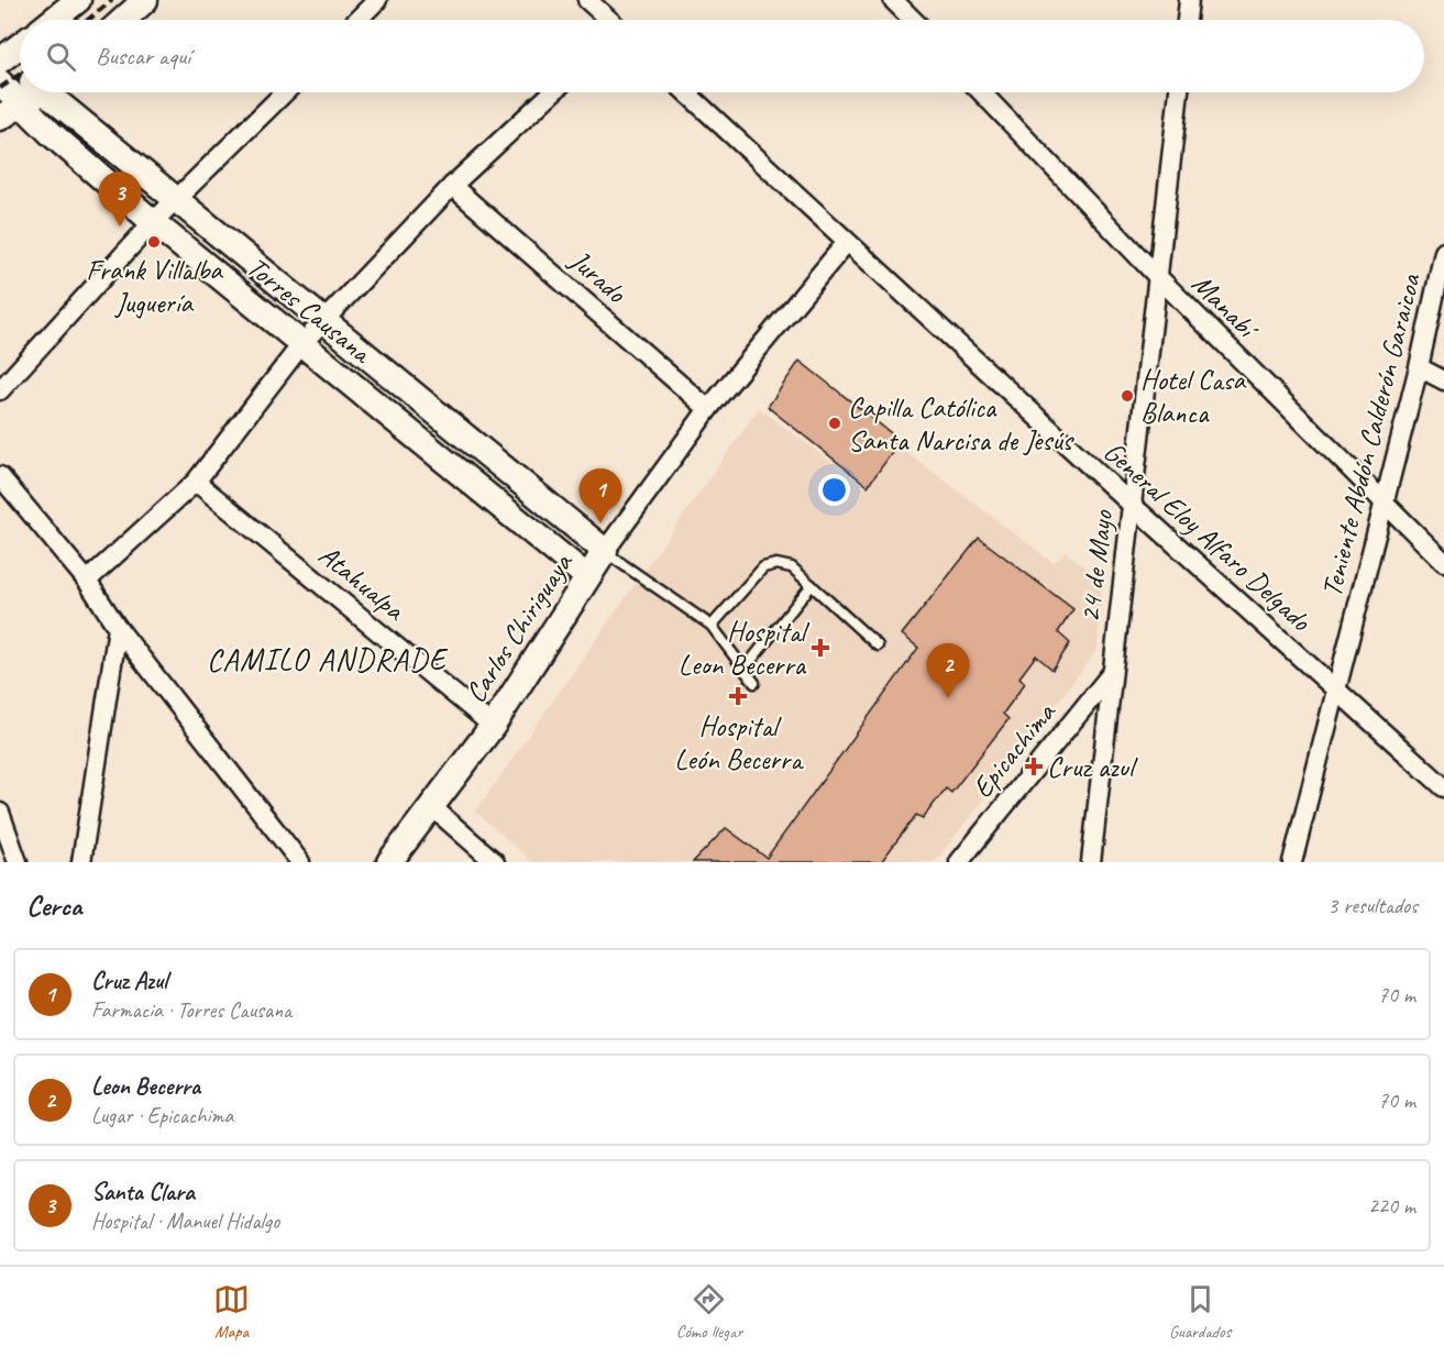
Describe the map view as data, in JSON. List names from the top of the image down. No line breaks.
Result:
{"streets":{"main road":["Torres Causana","Carlos Chiriguaya"],"street":["Jurado","Manabí","Teniente Abdón Calderón Garaicoa","General Eloy Alfaro Delgado","24 de Mayo","Atahualpa","Epicachima"]},"crossings":[["Jurado","Carlos Chiriguaya"],["Manabí","Teniente Abdón Calderón Garaicoa"],["Manabí","24 de Mayo"],["Torres Causana","Carlos Chiriguaya"],["Teniente Abdón Calderón Garaicoa","General Eloy Alfaro Delgado"],["General Eloy Alfaro Delgado","24 de Mayo"],["General Eloy Alfaro Delgado","Carlos Chiriguaya"],["24 de Mayo","Epicachima"],["Atahualpa","Carlos Chiriguaya"]],"districts":["CAMILO ANDRADE"],"places":{"other":["Frank Villalba Juguería","Hotel Casa Blanca","Capilla Católica Santa Narcisa de Jesús"],"health":["Hospital Leon Becerra","Hospital León Becerra","Cruz azul"]},"page":{"search":"Buscar aquí","pins":["3","1","2"],"heading":["Cerca","3 resultados"],"list":[{"mark":"1","name":"Cruz Azul","note":"Farmacia · Torres Causana","value":"70 m"},{"mark":"2","name":"Leon Becerra","note":"Lugar · Epicachima","value":"70 m"},{"mark":"3","name":"Santa Clara","note":"Hospital · Manuel Hidalgo","value":"220 m"}],"nav":["Mapa","Cómo llegar","Guardados"]}}
